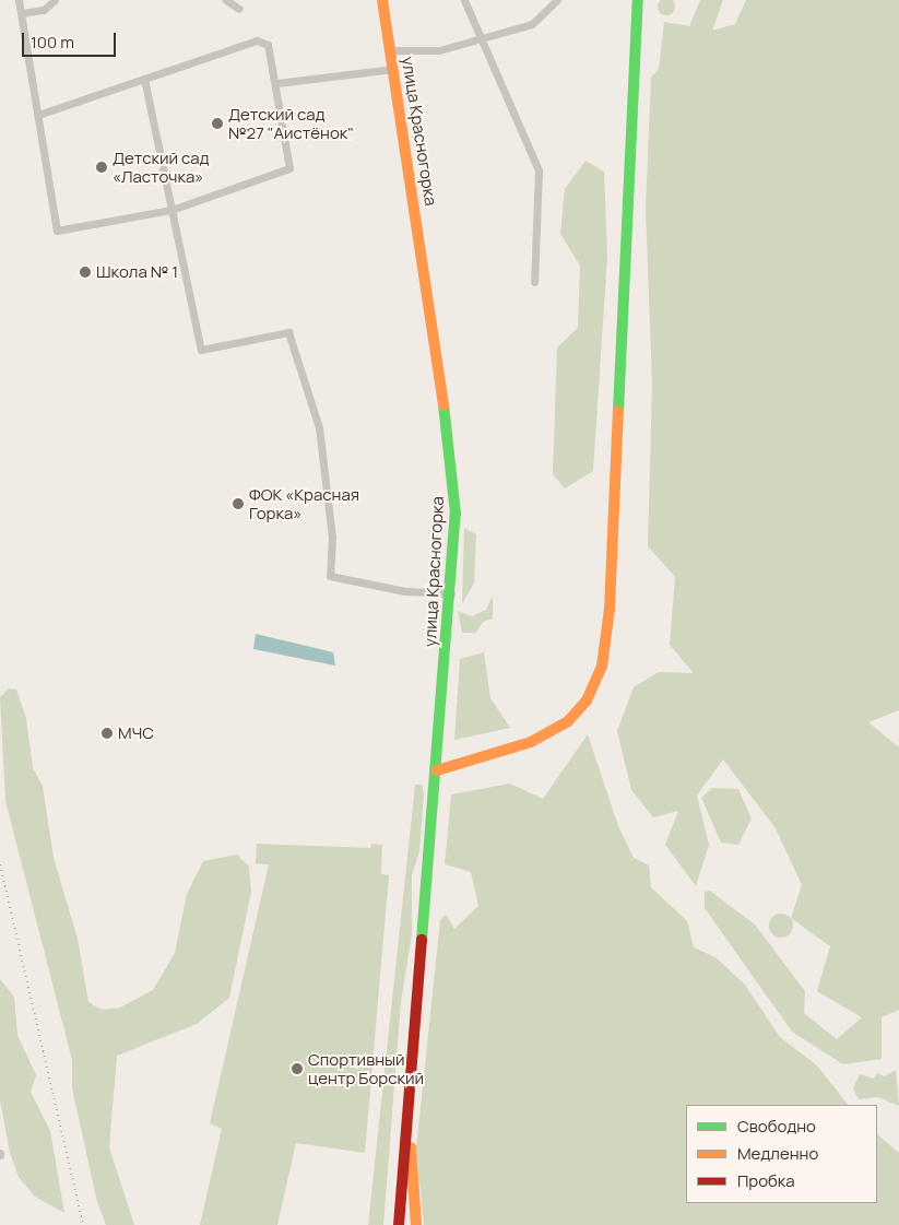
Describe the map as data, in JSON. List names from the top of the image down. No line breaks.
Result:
{"streets":{"main road":["улица Красногорка"]},"places":["Детский сад №27 \"Аистёнок\"","Детский сад «Ласточка»","Школа № 1","ФОК «Красная Горка»","МЧС","Спортивный центр Борский"],"legend":["Свободно","Медленно","Пробка"],"scale_bar":"100 m"}
